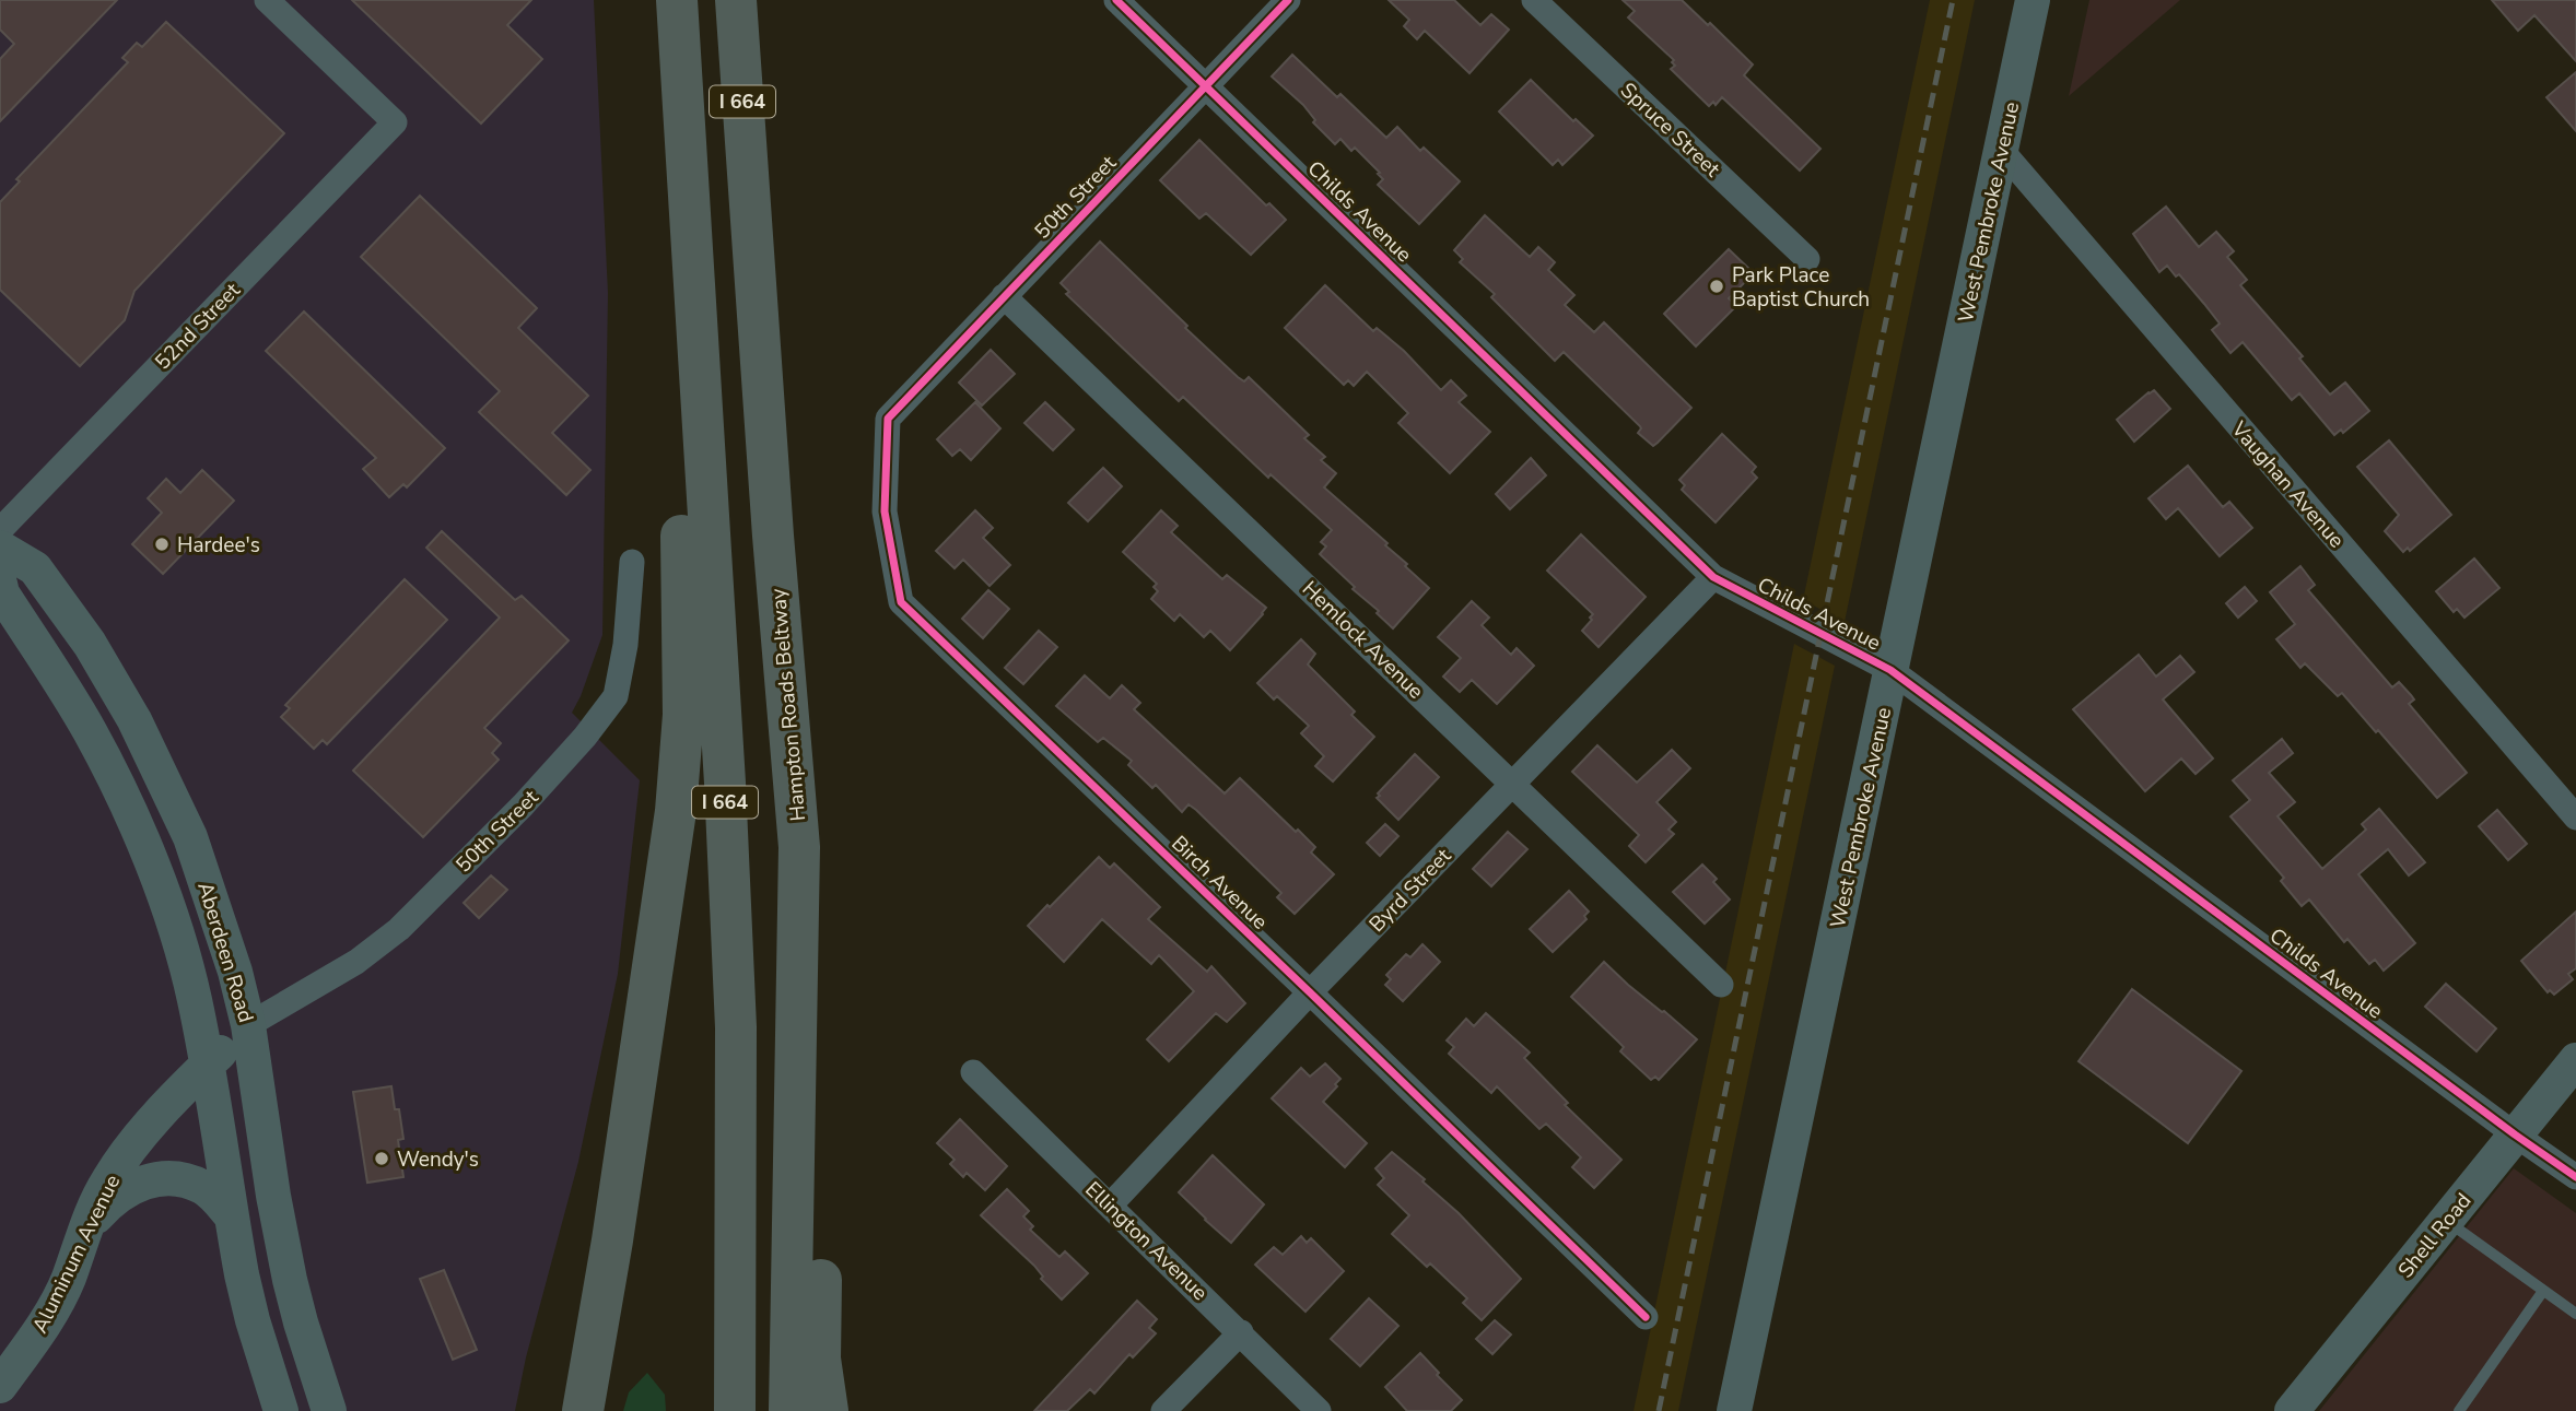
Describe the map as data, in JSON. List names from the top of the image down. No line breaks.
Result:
{"streets":{"highway":["I 664","Hampton Roads Beltway"],"main road":["West Pembroke Avenue","Aberdeen Road","Shell Road","Aluminum Avenue"],"street":["Spruce Street","50th Street","Childs Avenue","52nd Street","Vaughan Avenue","Hemlock Avenue","Birch Avenue","Byrd Street","Ellington Avenue"]},"crossings":[["50th Street","Childs Avenue"],["50th Street","Hemlock Avenue"],["50th Street","Birch Avenue"],["50th Street","Aberdeen Road"],["50th Street","Aluminum Avenue"],["Childs Avenue","West Pembroke Avenue"],["Childs Avenue","Byrd Street"],["Childs Avenue","Shell Road"],["West Pembroke Avenue","Vaughan Avenue"],["Hemlock Avenue","Byrd Street"],["Birch Avenue","Byrd Street"],["Byrd Street","Ellington Avenue"],["Aberdeen Road","Aluminum Avenue"]],"places":["Park Place Baptist Church","Hardee's","Wendy's"]}
